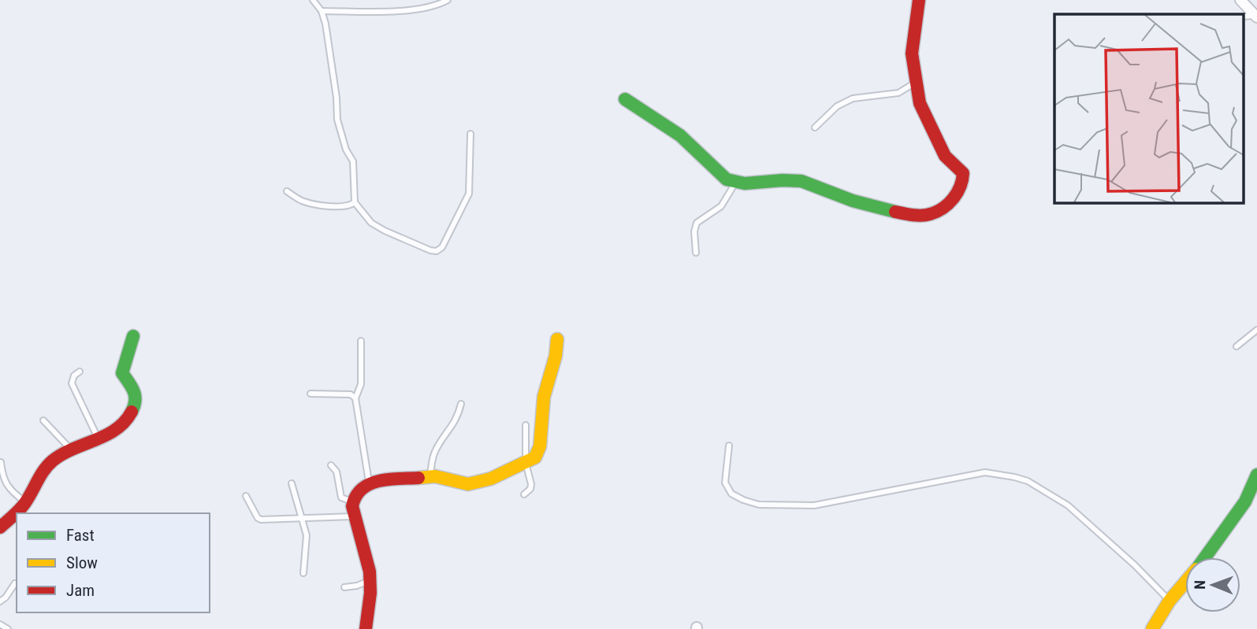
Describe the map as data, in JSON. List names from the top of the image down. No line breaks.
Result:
{"legend":["Fast","Slow","Jam"],"north":"left"}
